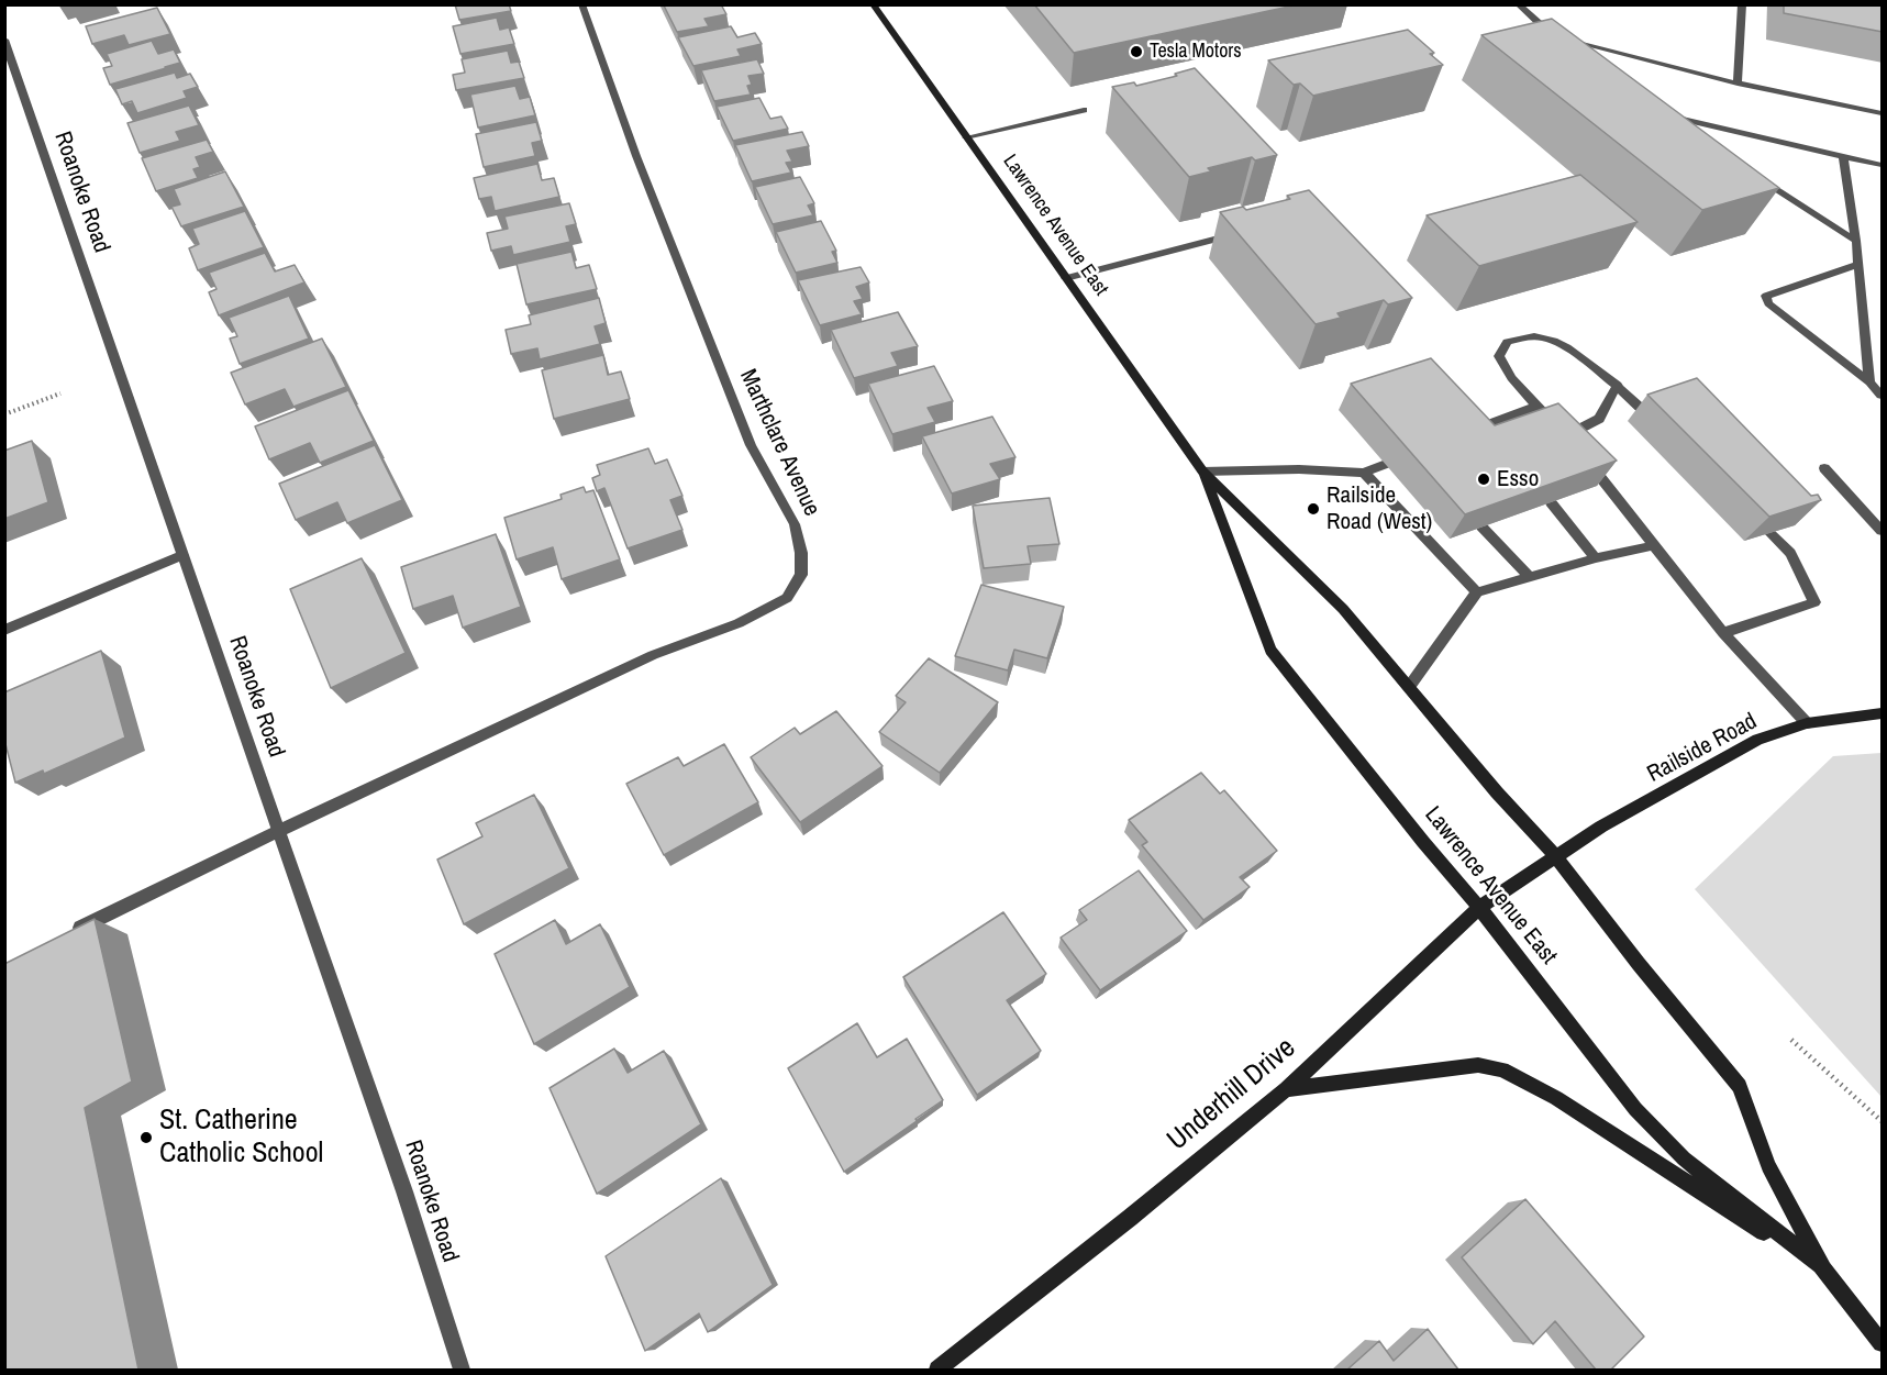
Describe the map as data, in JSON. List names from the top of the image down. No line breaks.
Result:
{"streets":{"main road":["Lawrence Avenue East","Railside Road","Underhill Drive"],"street":["Roanoke Road","Marthclare Avenue"]},"crossings":[["Roanoke Road","Marthclare Avenue"],["Lawrence Avenue East","Railside Road"],["Lawrence Avenue East","Underhill Drive"],["Railside Road","Underhill Drive"]],"places":["Tesla Motors","Esso","Railside Road (West)","St. Catherine Catholic School"]}
